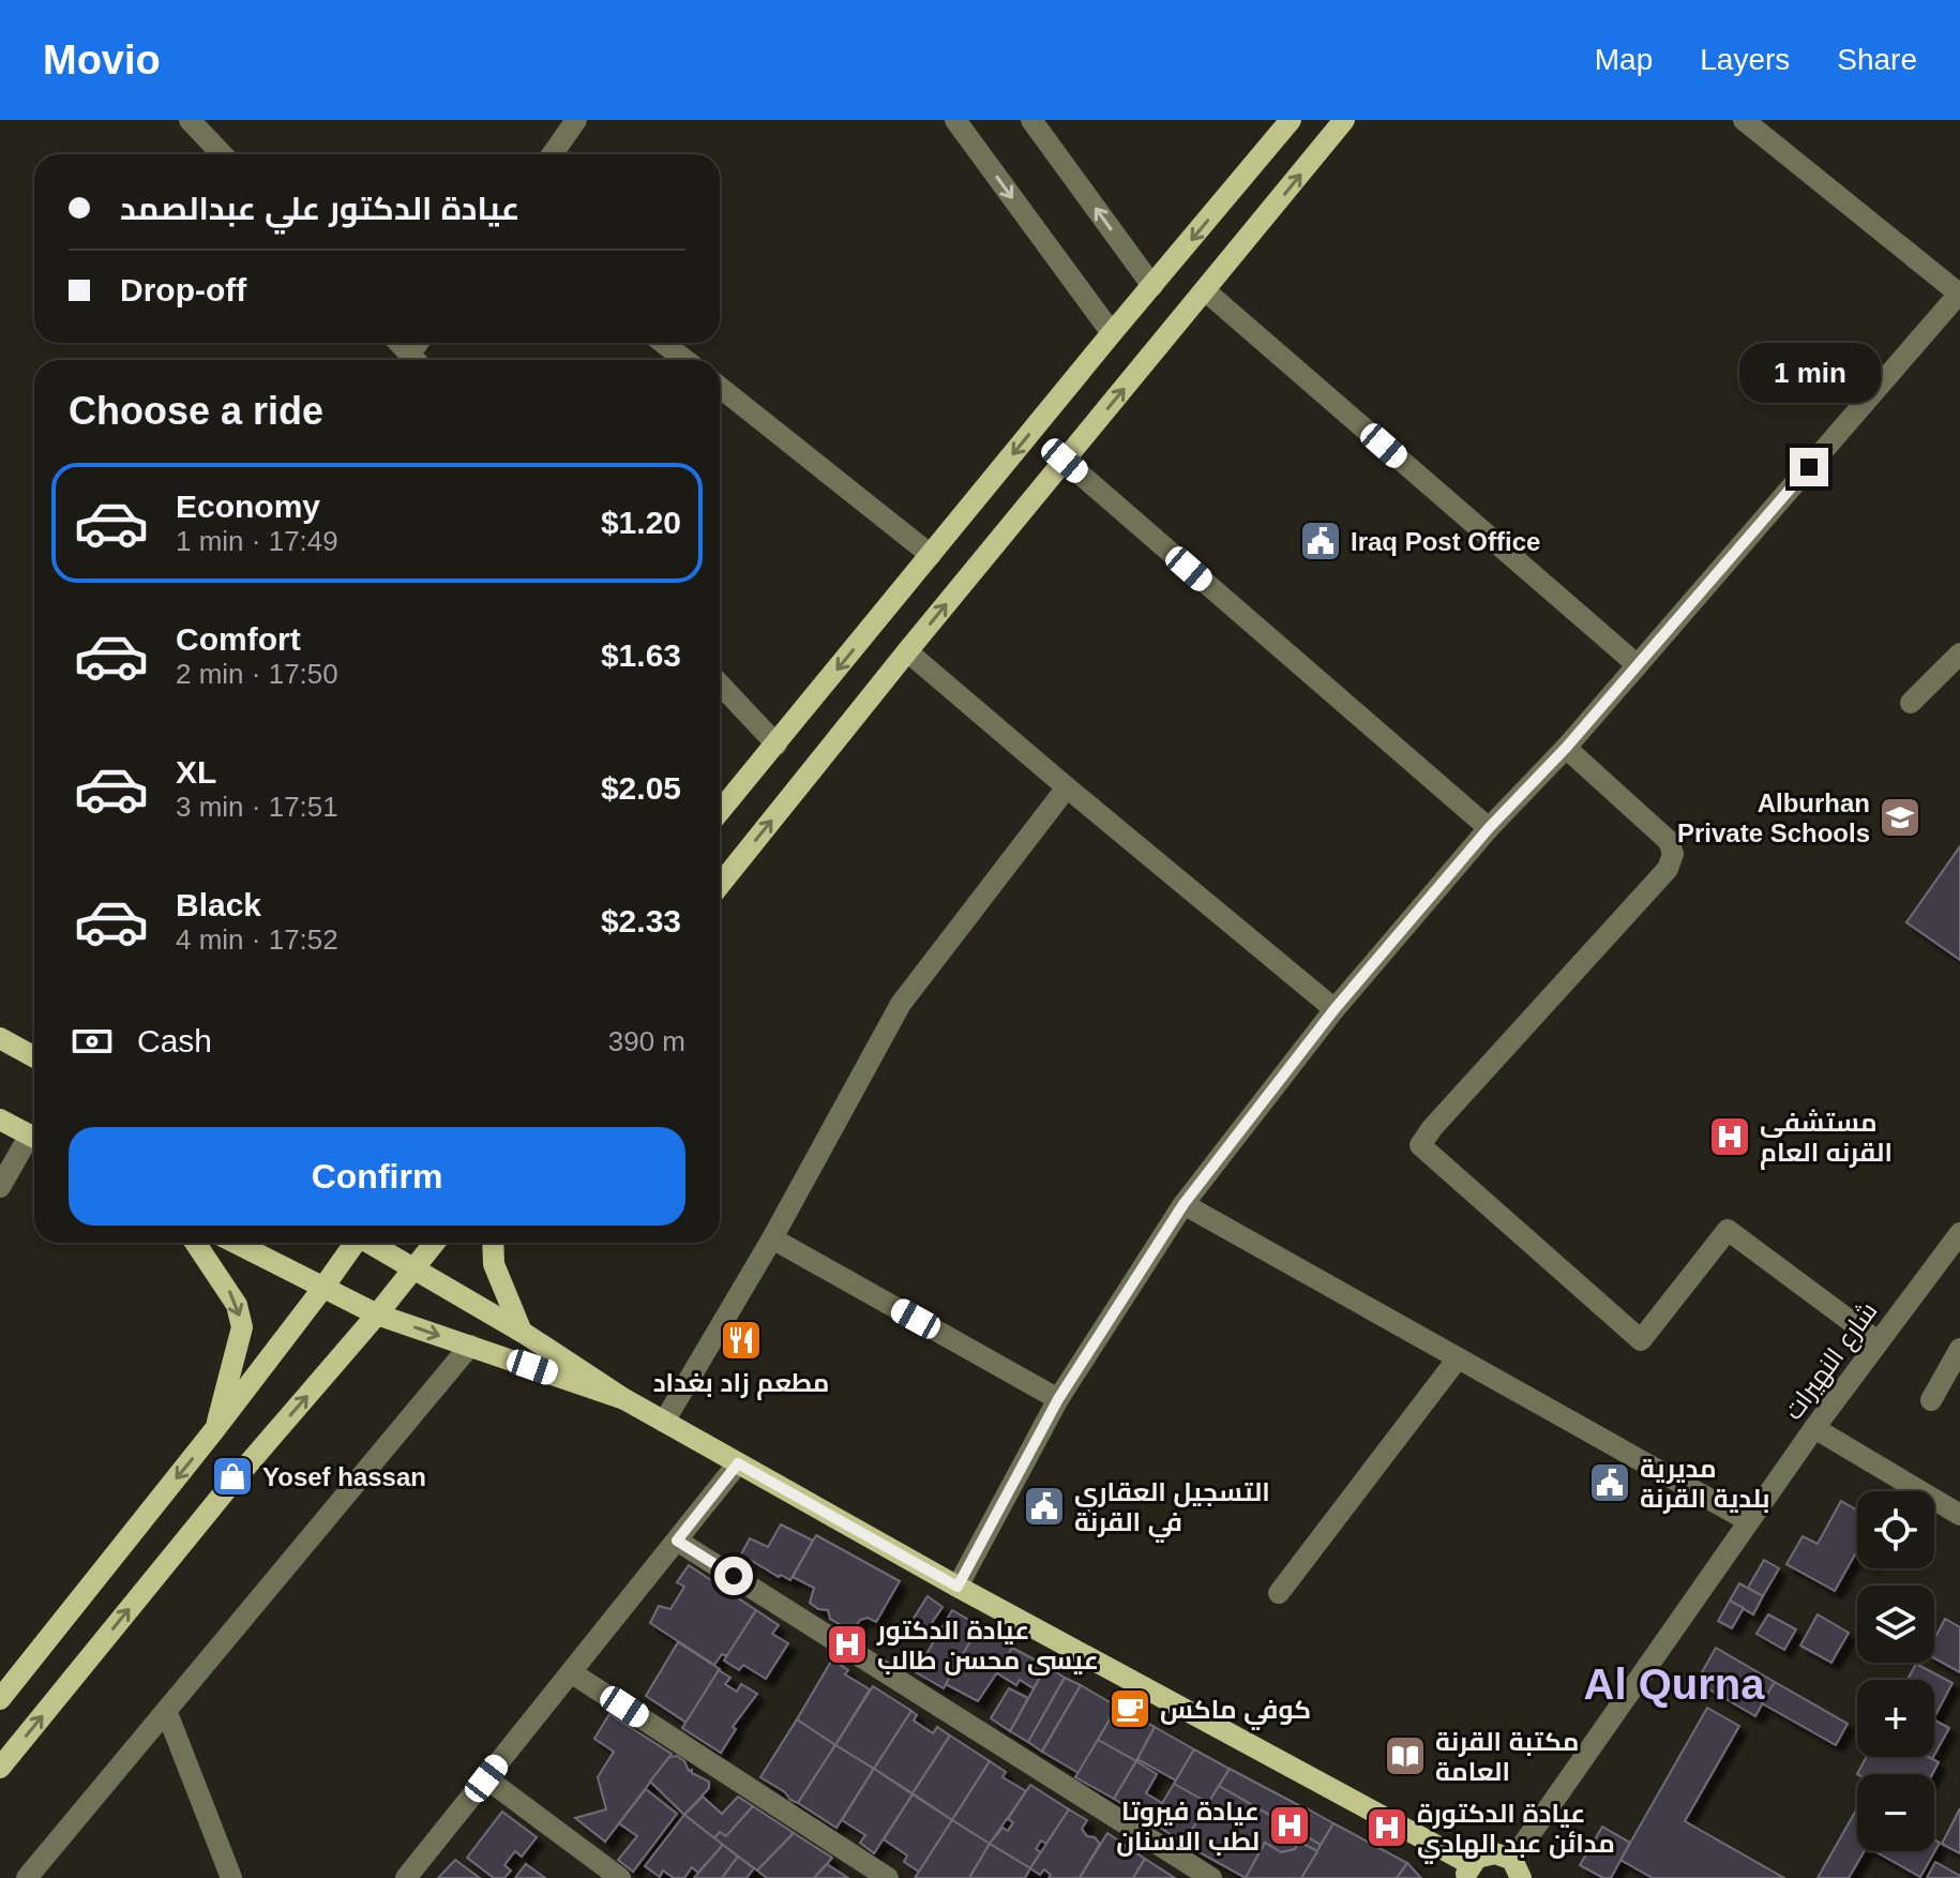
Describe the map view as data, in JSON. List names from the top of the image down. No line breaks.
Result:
{"streets":{"street":["شارع النهيرات"]},"districts":["Al Qurna"],"places":{"public building":["Iraq Post Office","مديرية بلدية القرنة","التسجيل العقاري في القرنة"],"school or university":["Alburhan Private Schools"],"hospital":["مستشفى القرنه العام","عيادة الدكتور عيسى محسن طالب","عيادة فيروتا لطب الاسنان","عيادة الدكتورة مدائن عبد الهادي"],"restaurant":["مطعم زاد بغداد"],"shop":["Yosef hassan"],"cafe":["كوفي ماكس"],"library":["مكتبة القرنة العامة"]},"page":{"header":"Movio","nav":["Map","Layers","Share"],"banner":["عيادة الدكتور علي عبدالصمد","Drop-off"],"bubble":"1 min","heading":"Choose a ride","list":[{"name":"Economy","note":"1 min · 17:49","value":"$1.20"},{"name":"Comfort","note":"2 min · 17:50","value":"$1.63"},{"name":"XL","note":"3 min · 17:51","value":"$2.05"},{"name":"Black","note":"4 min · 17:52","value":"$2.33"}],"pay":["Cash","390 m"],"buttons":"Confirm","map_buttons":["+","−"]}}
